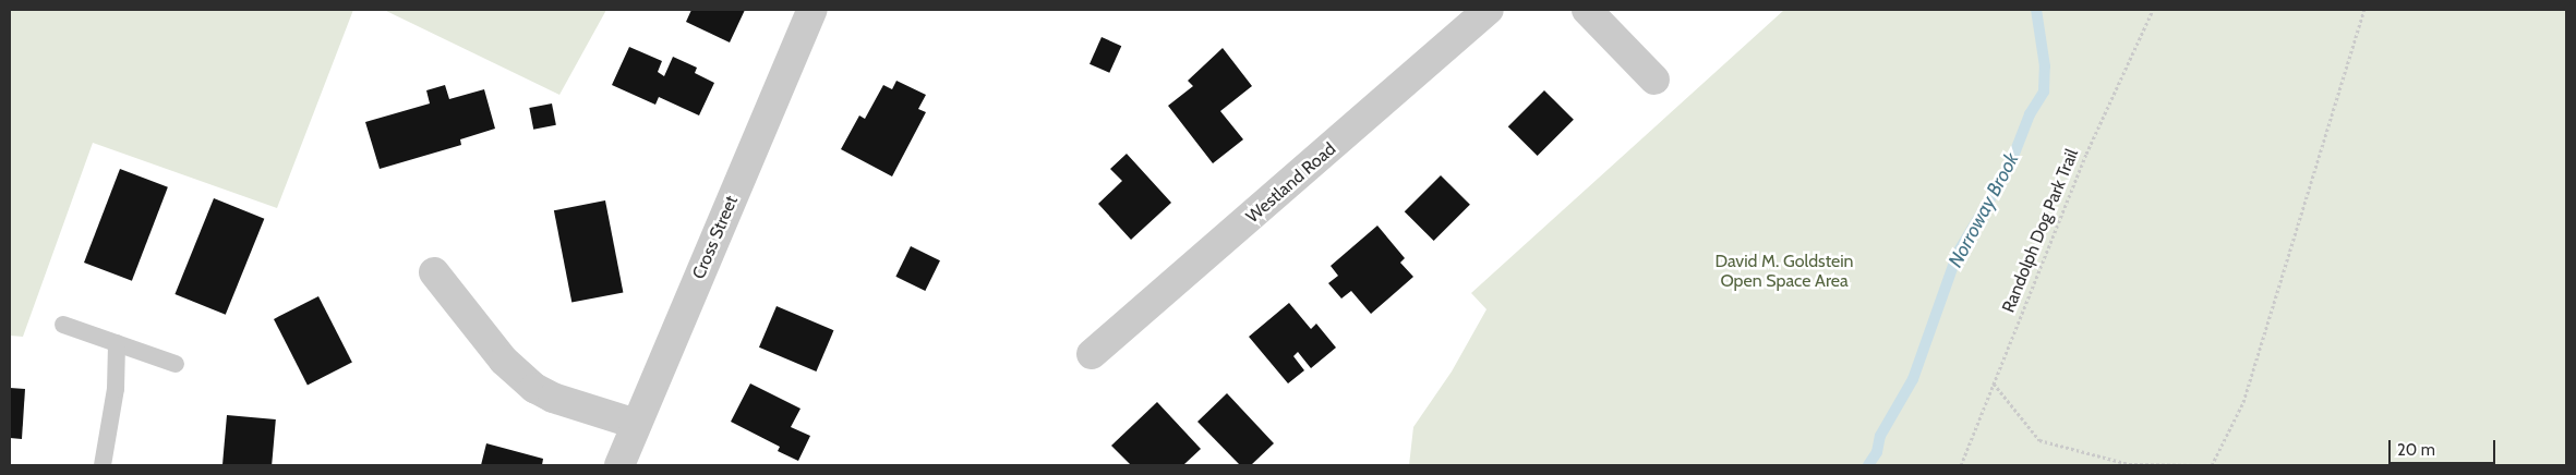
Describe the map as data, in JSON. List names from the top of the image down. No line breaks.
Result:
{"streets":{"street":["Westland Road","Cross Street"],"path":["Randolph Dog Park Trail"]},"water":["Norroway Brook"],"parks":["David M. Goldstein Open Space Area"],"scale_bar":"20 m"}
